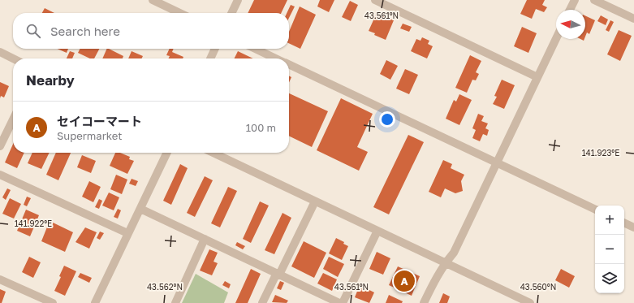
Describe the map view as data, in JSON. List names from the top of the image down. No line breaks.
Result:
{"north":"left","page":{"search":"Search here","heading":"Nearby","list":[{"mark":"A","name":"セイコーマート","note":"Supermarket","value":"100 m"}],"map_buttons":["+","−"],"pins":"A"},"coordinates":["43.561°N","141.923°E","141.922°E","43.562°N","43.560°N"]}
